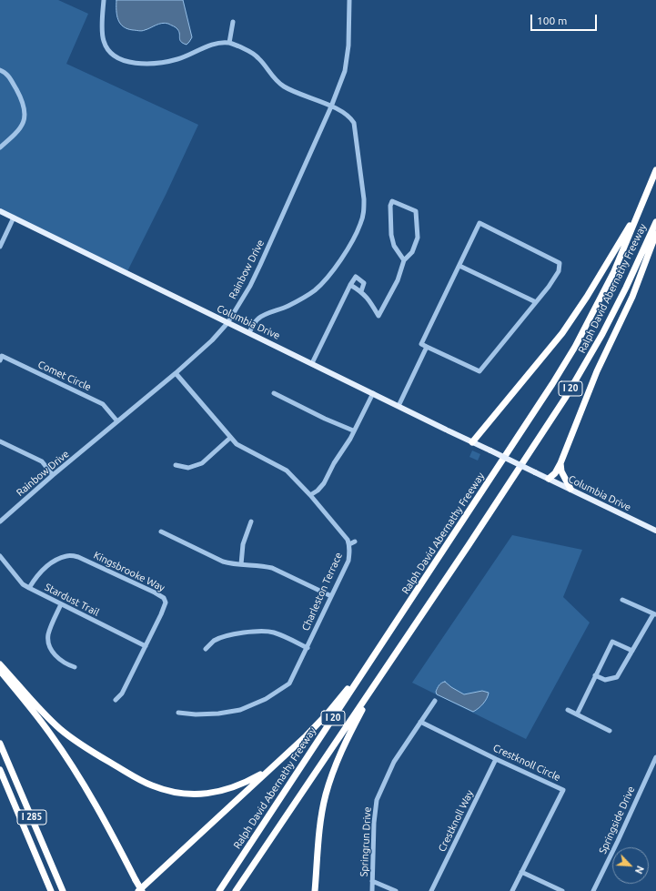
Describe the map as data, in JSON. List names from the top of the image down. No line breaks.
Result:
{"streets":{"highway":["Ralph David Abernathy Freeway","I 20","I 285"],"main road":["Columbia Drive"],"street":["Rainbow Drive","Comet Circle","Kingsbrooke Way","Charleston Terrace","Stardust Trail","Crestknoll Circle","Springside Drive","Crestknoll Way","Springrun Drive"]},"crossings":[["Rainbow Drive","Columbia Drive"],["Rainbow Drive","Comet Circle"],["Rainbow Drive","Charleston Terrace"],["Kingsbrooke Way","Stardust Trail"],["Crestknoll Circle","Crestknoll Way"],["Crestknoll Circle","Springrun Drive"]],"scale_bar":"100 m","north":"bottom right"}
